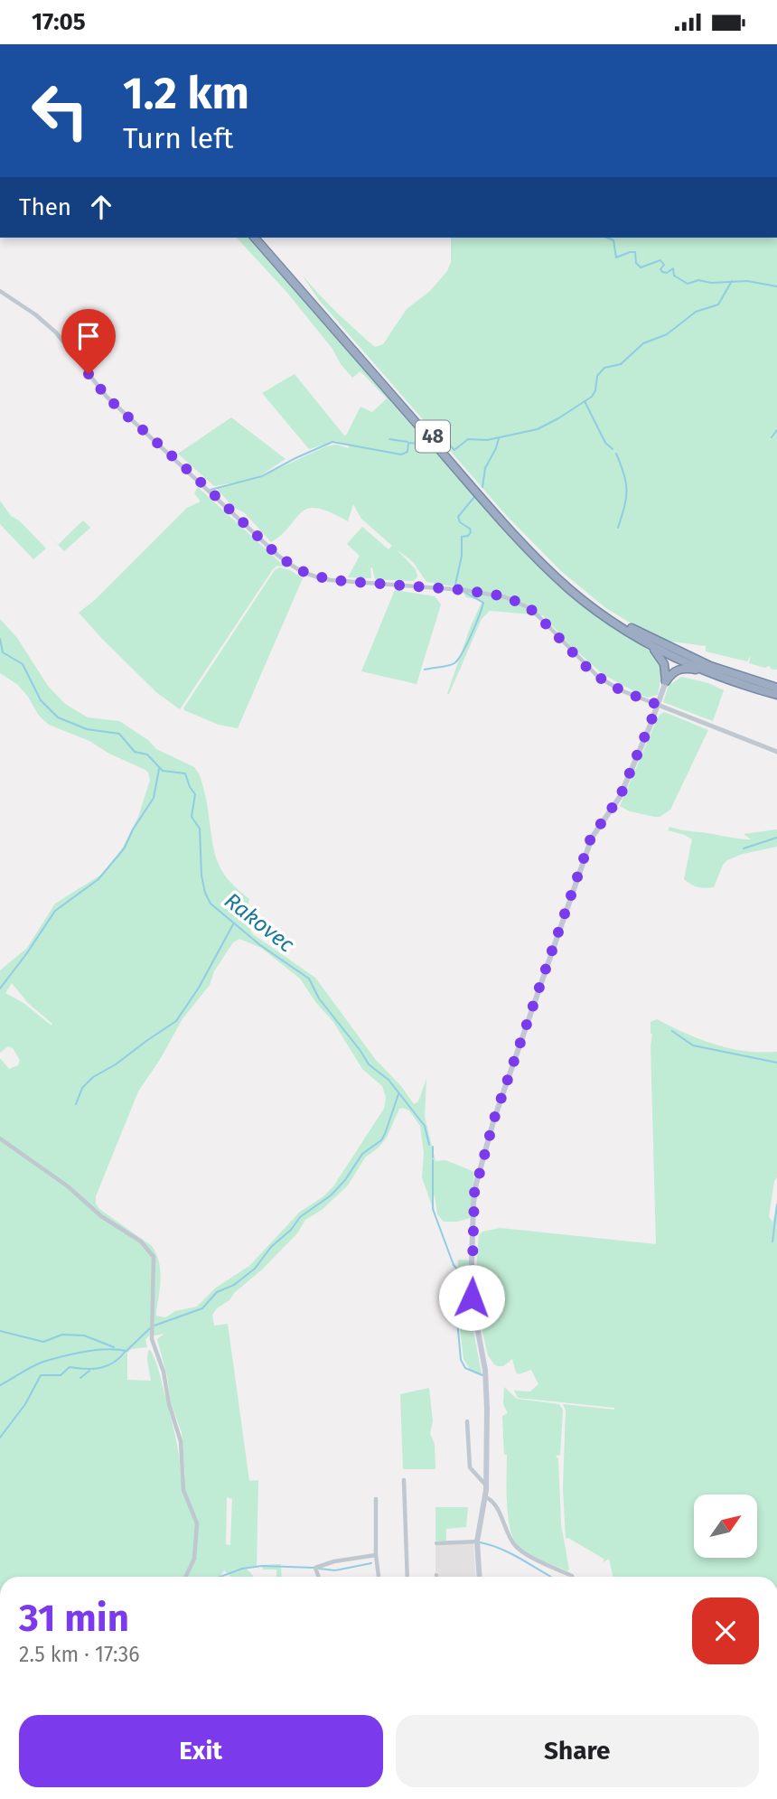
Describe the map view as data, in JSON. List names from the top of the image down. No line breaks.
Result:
{"streets":{"highway":["48"]},"water":["Rakovec"],"north":"top right","page":{"status":"17:05","turn":["1.2 km","Turn left"],"then":"Then","heading":["31 min","2.5 km · 17:36"],"buttons":["Exit","Share"]}}
